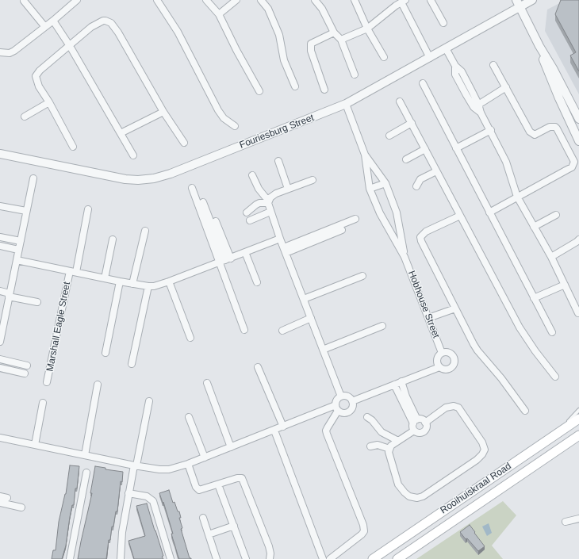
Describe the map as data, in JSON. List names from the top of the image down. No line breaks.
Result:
{"streets":{"main road":["Rooihuiskraal Road"],"street":["Fouriesburg Street","Hobhouse Street","Marshall Eagle Street"]},"crossings":[["Fouriesburg Street","Hobhouse Street"]]}
